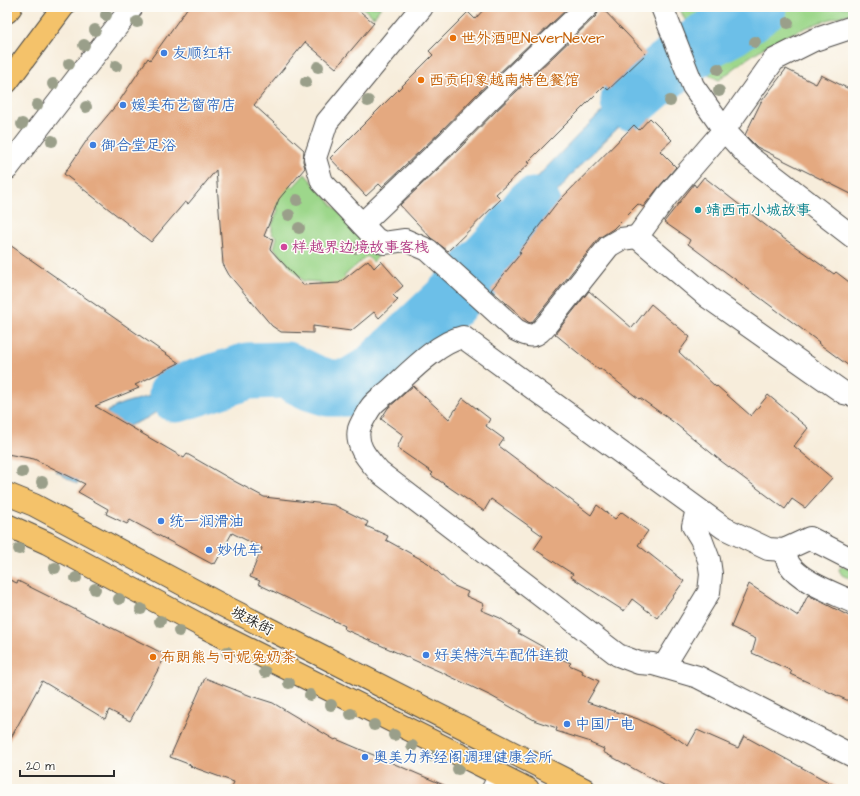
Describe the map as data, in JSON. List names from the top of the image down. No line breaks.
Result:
{"streets":{"main road":["坡珠街"]},"places":["世外酒吧NeverNever","友顺红轩","西贡印象越南特色餐馆","媛美布艺窗帘店","御合堂足浴","靖西市小城故事","样·越界边境故事客栈","统一润滑油","妙优车","好美特汽车配件连锁","布朗熊与可妮兔奶茶","中国广电","奥美力养经阁调理健康会所"],"scale_bar":"20 m"}
